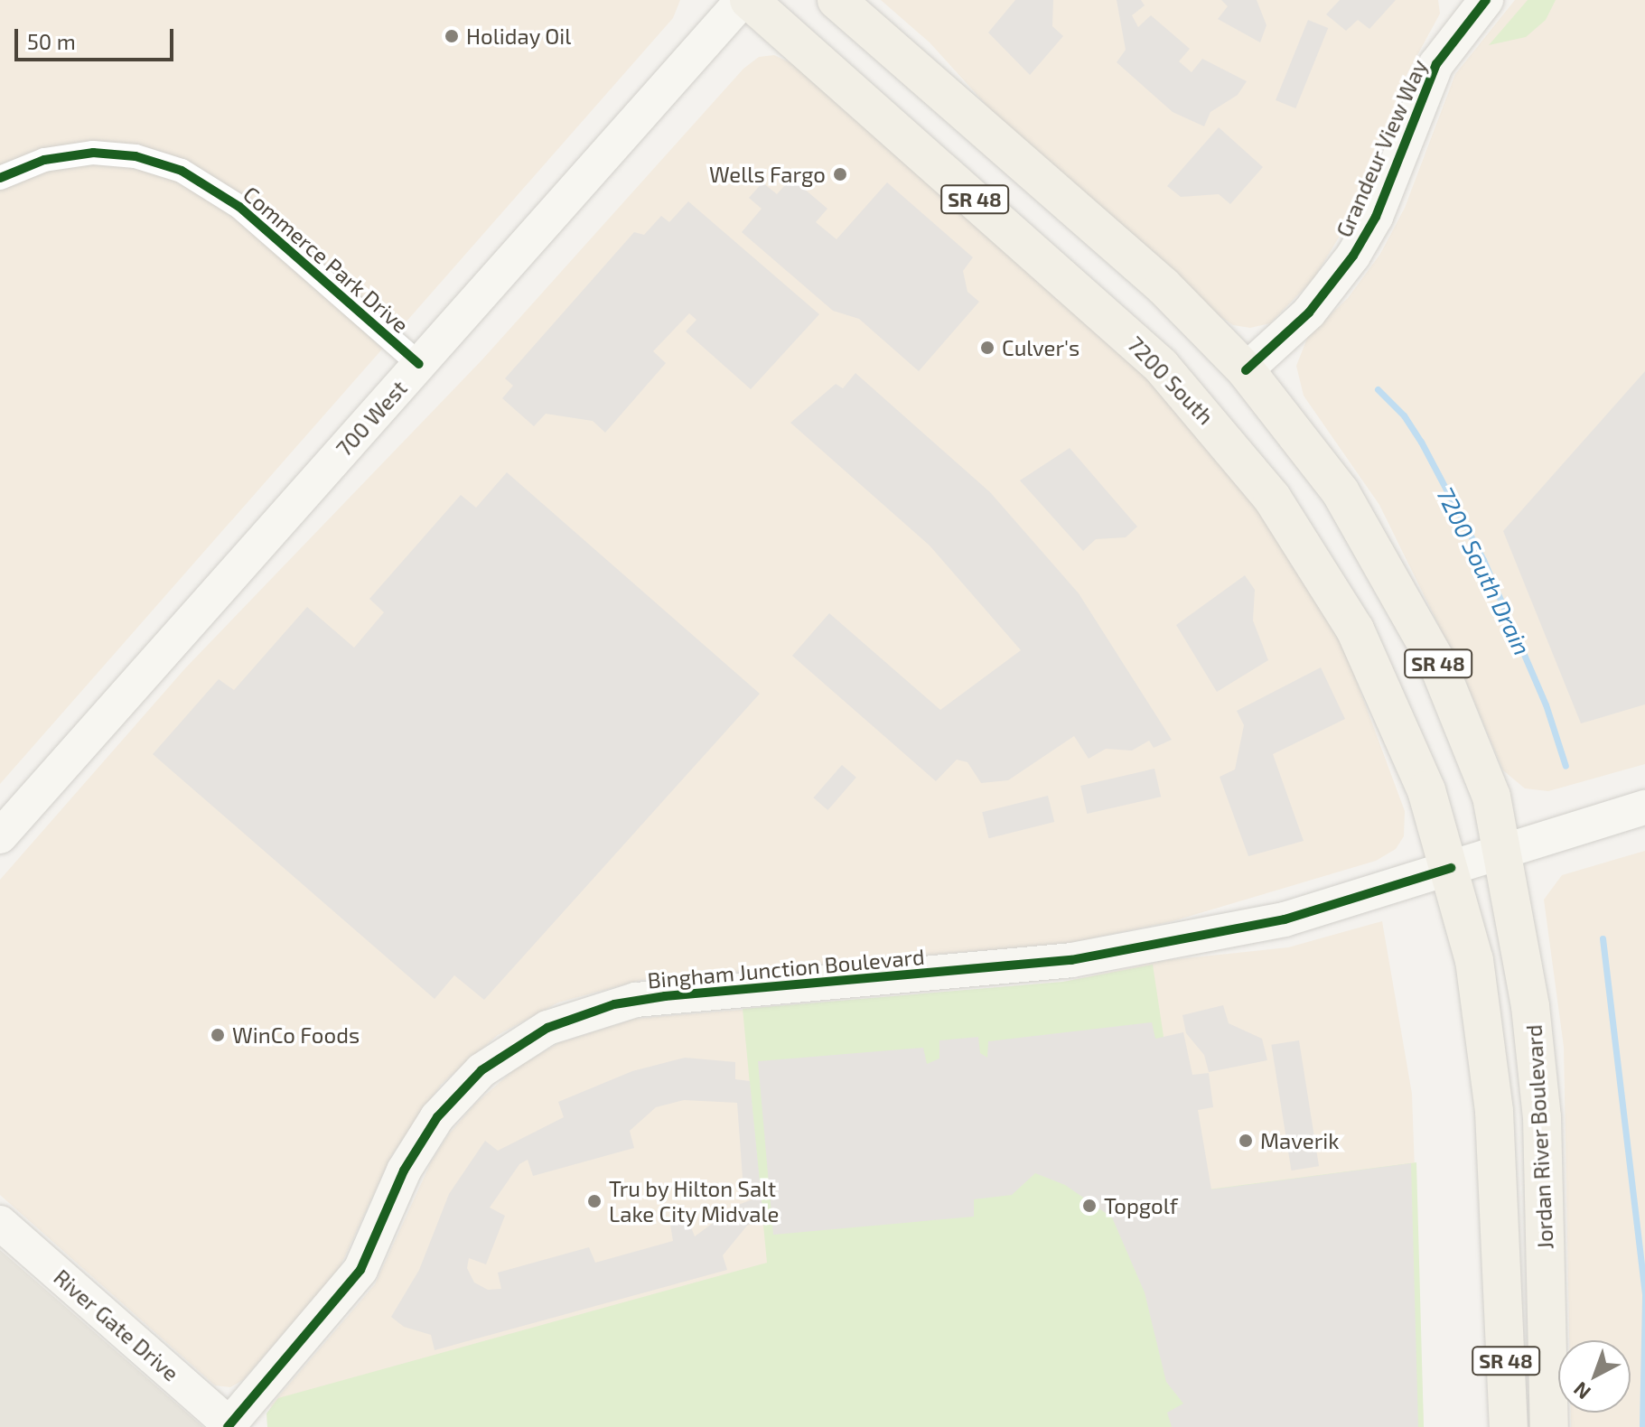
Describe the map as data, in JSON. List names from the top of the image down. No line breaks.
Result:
{"streets":{"main road":["SR 48","7200 South","Jordan River Boulevard"],"street":["Grandeur View Way","Commerce Park Drive","700 West","Bingham Junction Boulevard","River Gate Drive"]},"crossings":[["Grandeur View Way","SR 48"],["SR 48","Bingham Junction Boulevard"],["SR 48","Jordan River Boulevard"],["Commerce Park Drive","700 West"],["7200 South","Bingham Junction Boulevard"],["7200 South","Jordan River Boulevard"],["Bingham Junction Boulevard","Jordan River Boulevard"],["Bingham Junction Boulevard","River Gate Drive"]],"water":["7200 South Drain"],"places":["Holiday Oil","Wells Fargo","Culver's","WinCo Foods","Maverik","Tru by Hilton Salt Lake City Midvale","Topgolf"],"scale_bar":"50 m","north":"bottom left"}
